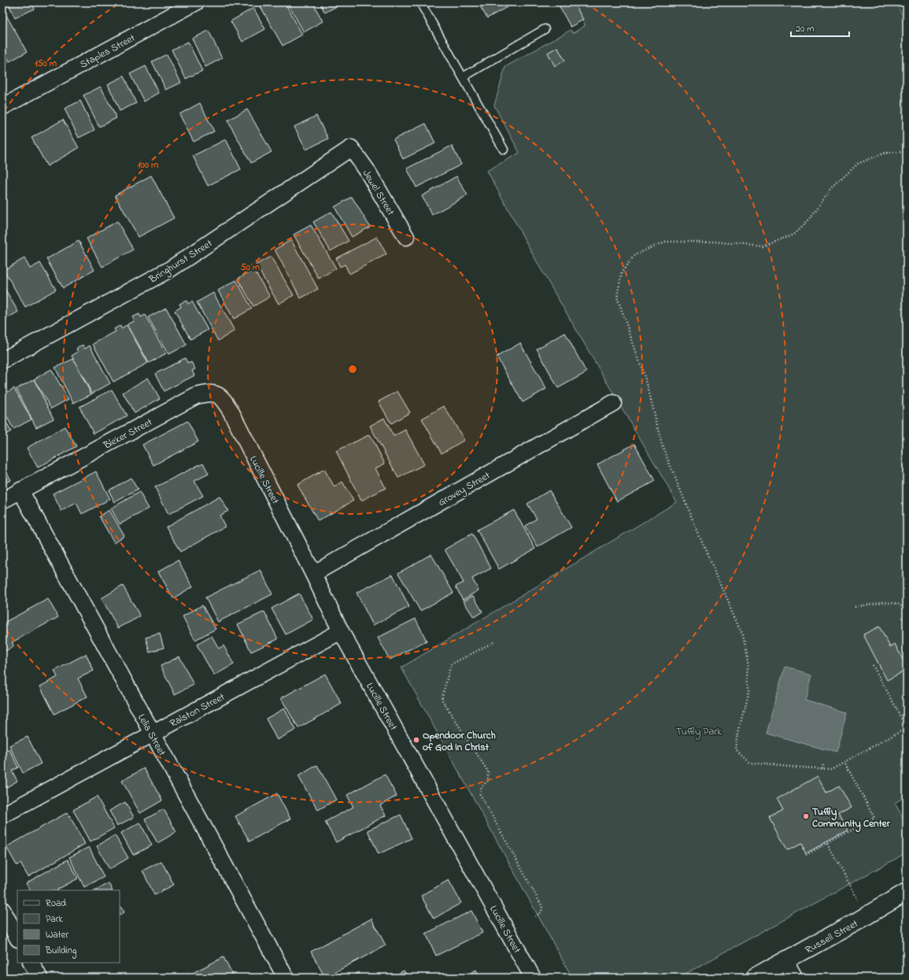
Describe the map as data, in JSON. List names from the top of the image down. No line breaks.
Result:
{"streets":{"street":["Staples Street","Jewel Street","Bringhurst Street","Bleker Street","Lucille Street","Grovey Street","Ralston Street","Lelia Street","Russell Street"]},"crossings":[["Jewel Street","Bringhurst Street"],["Bleker Street","Lucille Street"],["Bleker Street","Lelia Street"],["Lucille Street","Grovey Street"],["Lucille Street","Ralston Street"],["Ralston Street","Lelia Street"]],"parks":["Tuffly Park"],"places":["Opendoor Church of God in Christ","Tuffly Community Center"],"legend":["Road","Park","Water","Building"],"scale_bar":"20 m","rings":["150 m","100 m","50 m"]}
